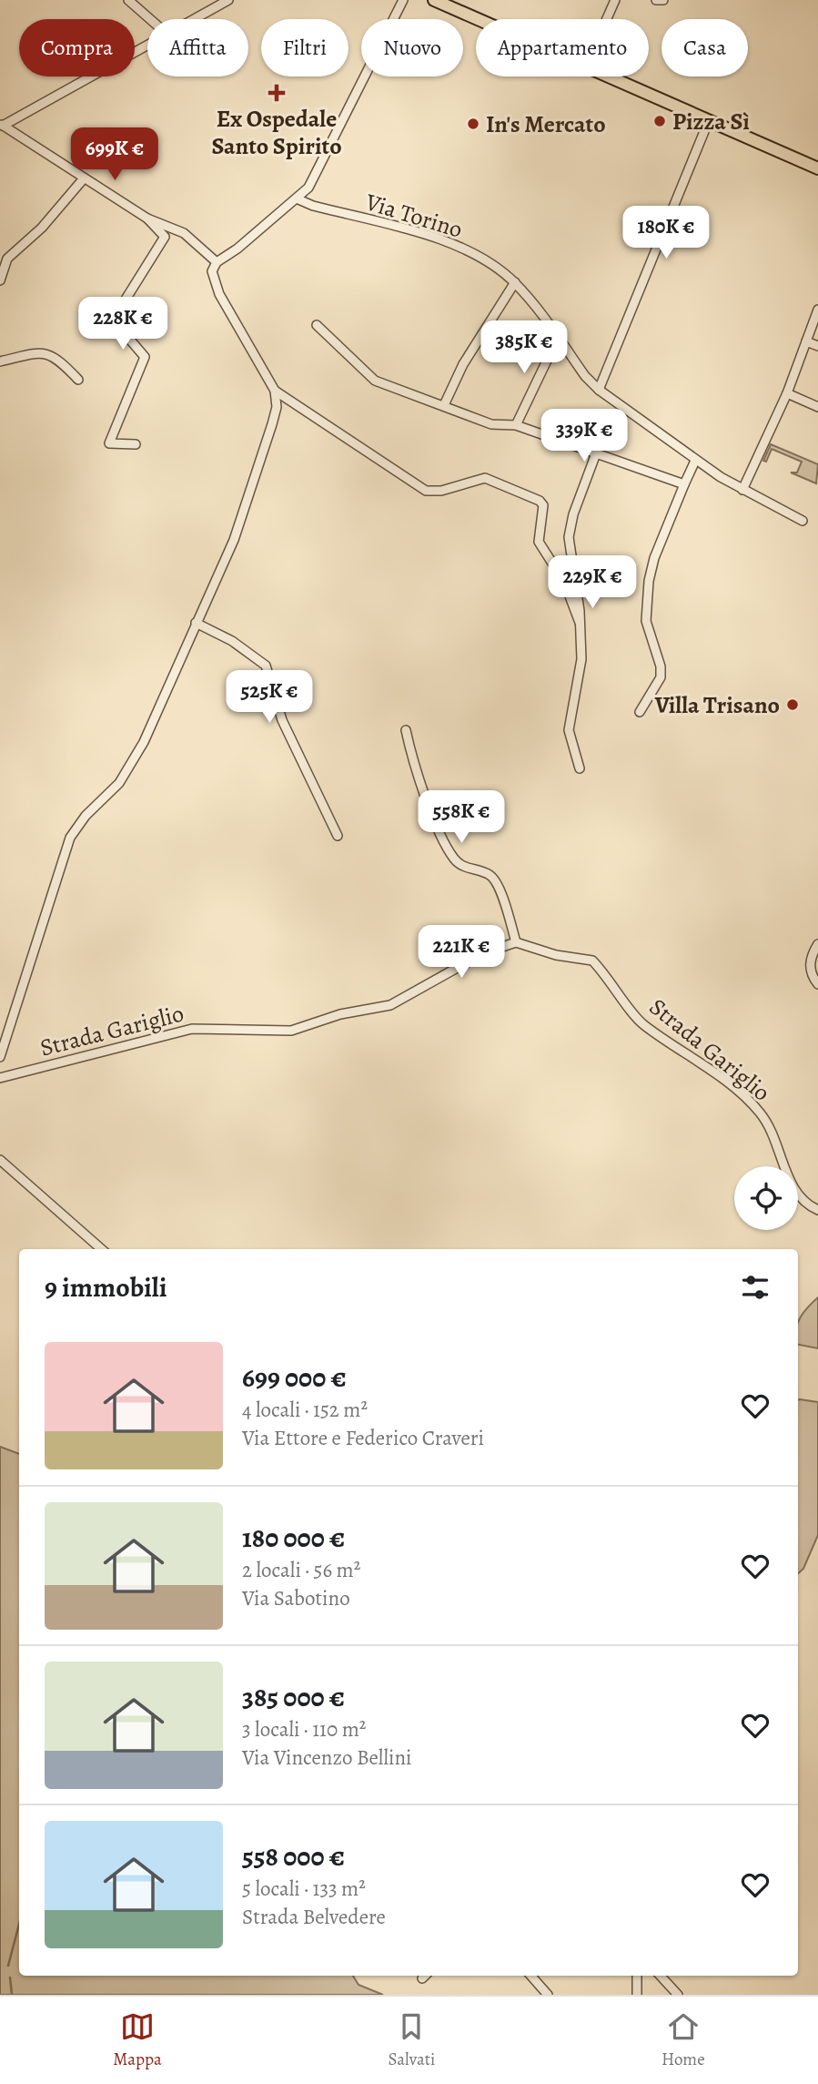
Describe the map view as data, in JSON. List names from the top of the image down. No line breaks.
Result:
{"streets":{"street":["Via Torino","Strada Gariglio"]},"places":{"health":["Ex Ospedale Santo Spirito"],"other":["Pizza Sì","In's Mercato","Villa Trisano"]},"page":{"chip":["Compra","Affitta","Filtri","Nuovo","Appartamento","Casa"],"price":["699K €","180K €","228K €","385K €","339K €","229K €","525K €","558K €","221K €"],"heading":"9 immobili","list":[{"name":"699 000 €","note":"4 locali · 152 m² · Via Ettore e Federico Craveri"},{"name":"180 000 €","note":"2 locali · 56 m² · Via Sabotino"},{"name":"385 000 €","note":"3 locali · 110 m² · Via Vincenzo Bellini"},{"name":"558 000 €","note":"5 locali · 133 m² · Strada Belvedere"}],"tabs":["Mappa","Salvati","Home"]}}
